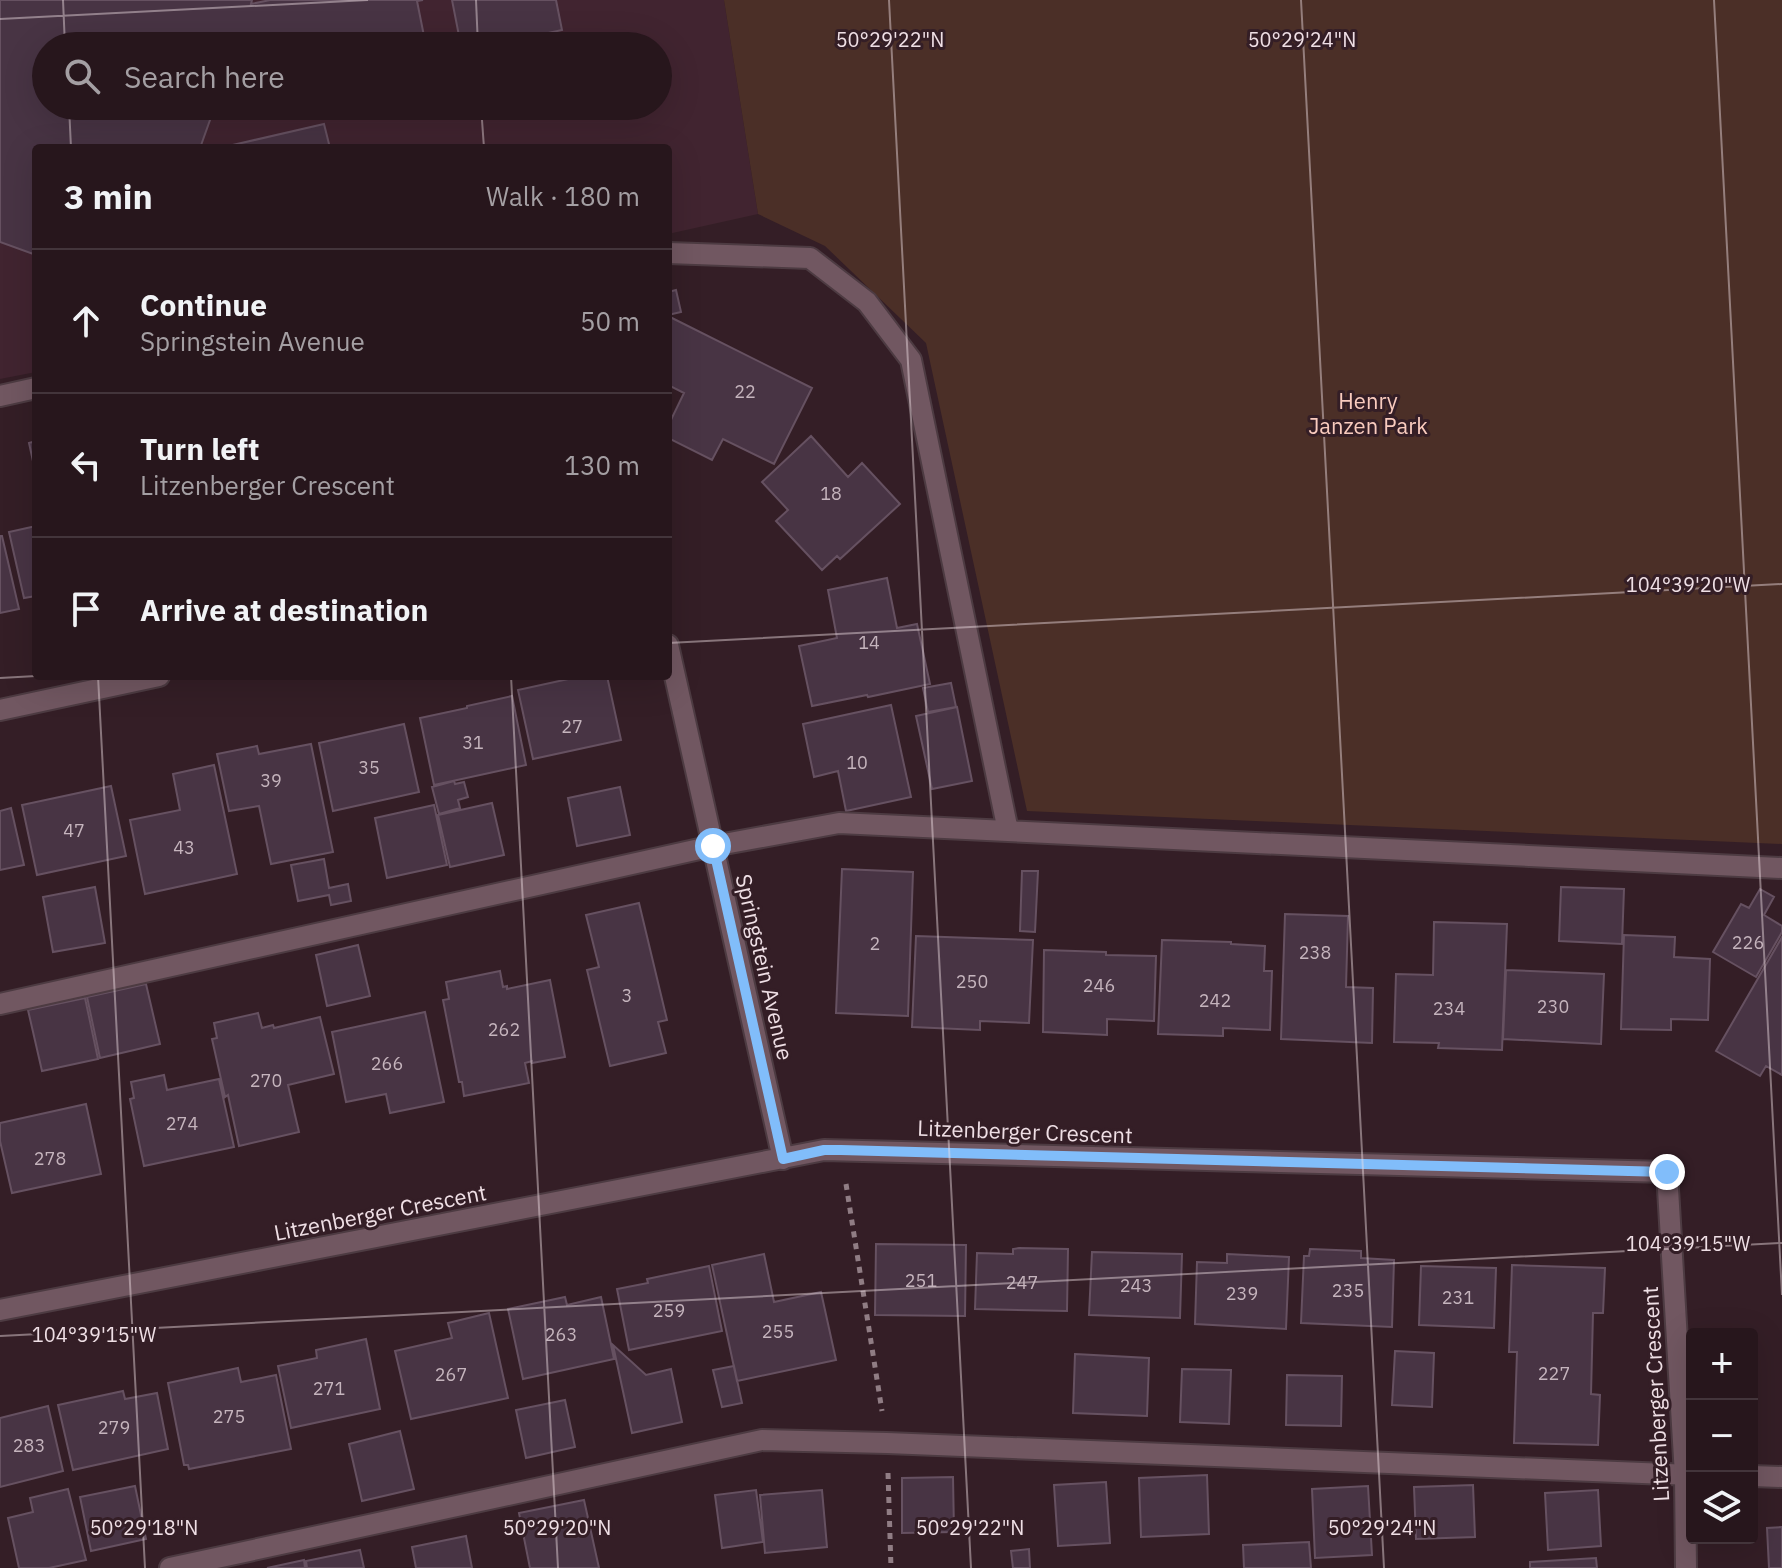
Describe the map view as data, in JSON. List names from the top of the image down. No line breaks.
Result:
{"streets":{"street":["Springstein Avenue","Litzenberger Crescent"]},"crossings":[["Springstein Avenue","Litzenberger Crescent"]],"parks":["Henry Janzen Park"],"house_numbers":["22","18","14","27","31","10","35","39","47","43","226","2","238","250","246","3","242","230","234","262","266","270","274","278","251","247","243","235","239","231","259","255","263","227","267","271","275","279","283"],"page":{"search":"Search here","heading":["3 min","Walk · 180 m"],"list":[["Continue","Springstein Avenue","50 m"],["Turn left","Litzenberger Crescent","130 m"],"Arrive at destination"],"map_buttons":["+","−"]},"coordinates":["50°29'22\"N","50°29'24\"N","104°39'20\"W","104°39'15\"W","50°29'18\"N","50°29'20\"N"]}
